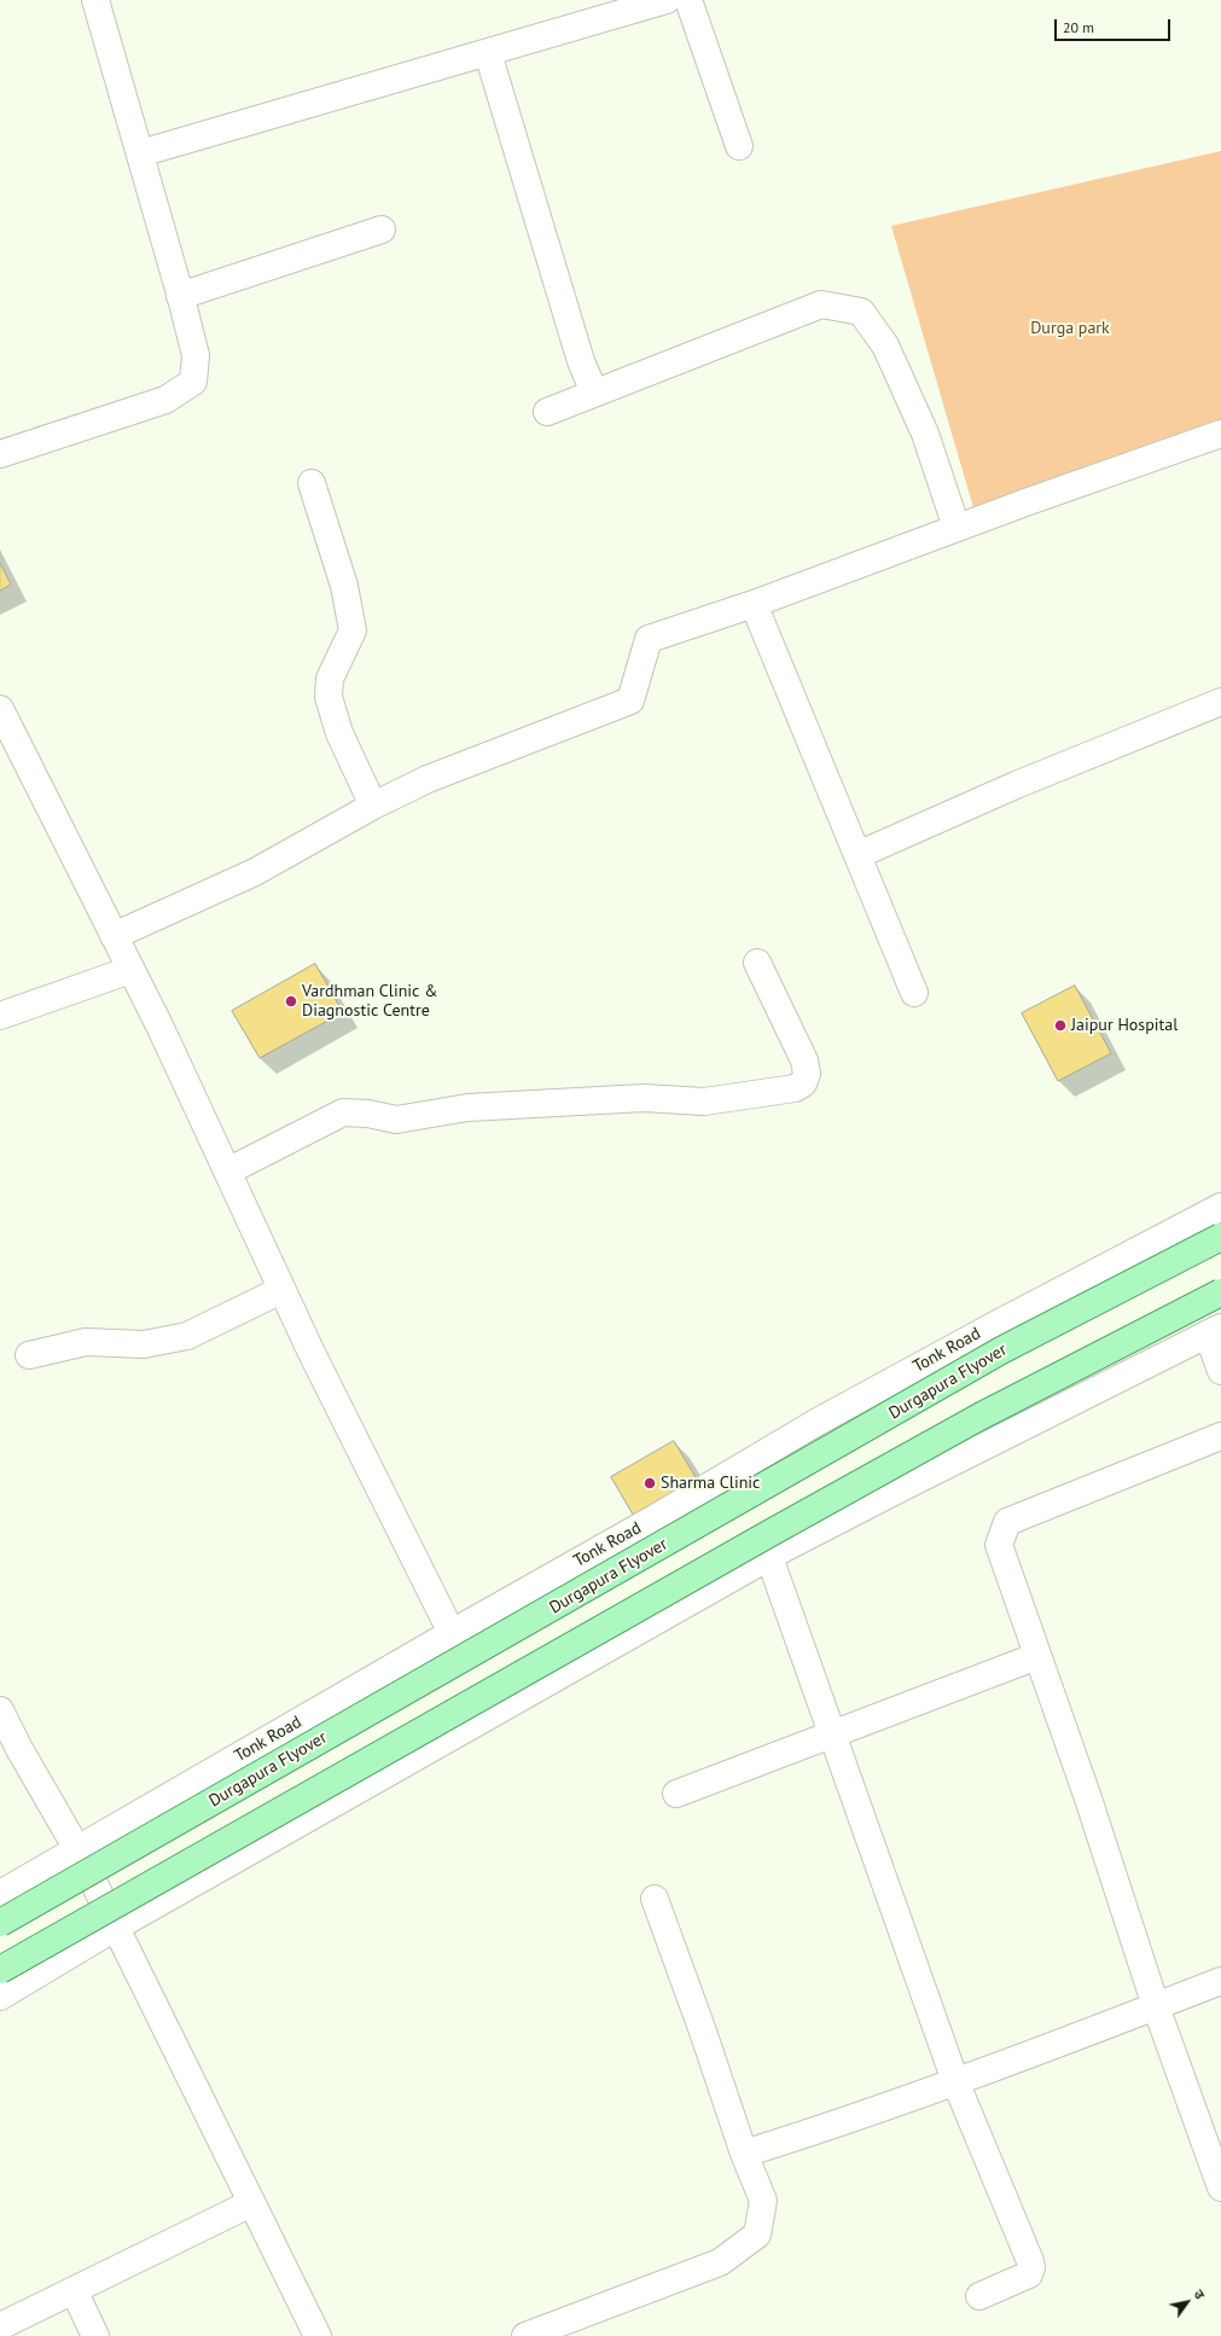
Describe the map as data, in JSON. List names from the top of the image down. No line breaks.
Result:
{"streets":{"main road":["Durgapura Flyover"],"street":["Tonk Road"]},"parks":["Durga park"],"places":["Vardhman Clinic & Diagnostic Centre","Jaipur Hospital","Sharma Clinic"],"scale_bar":"20 m","north":"top right"}
